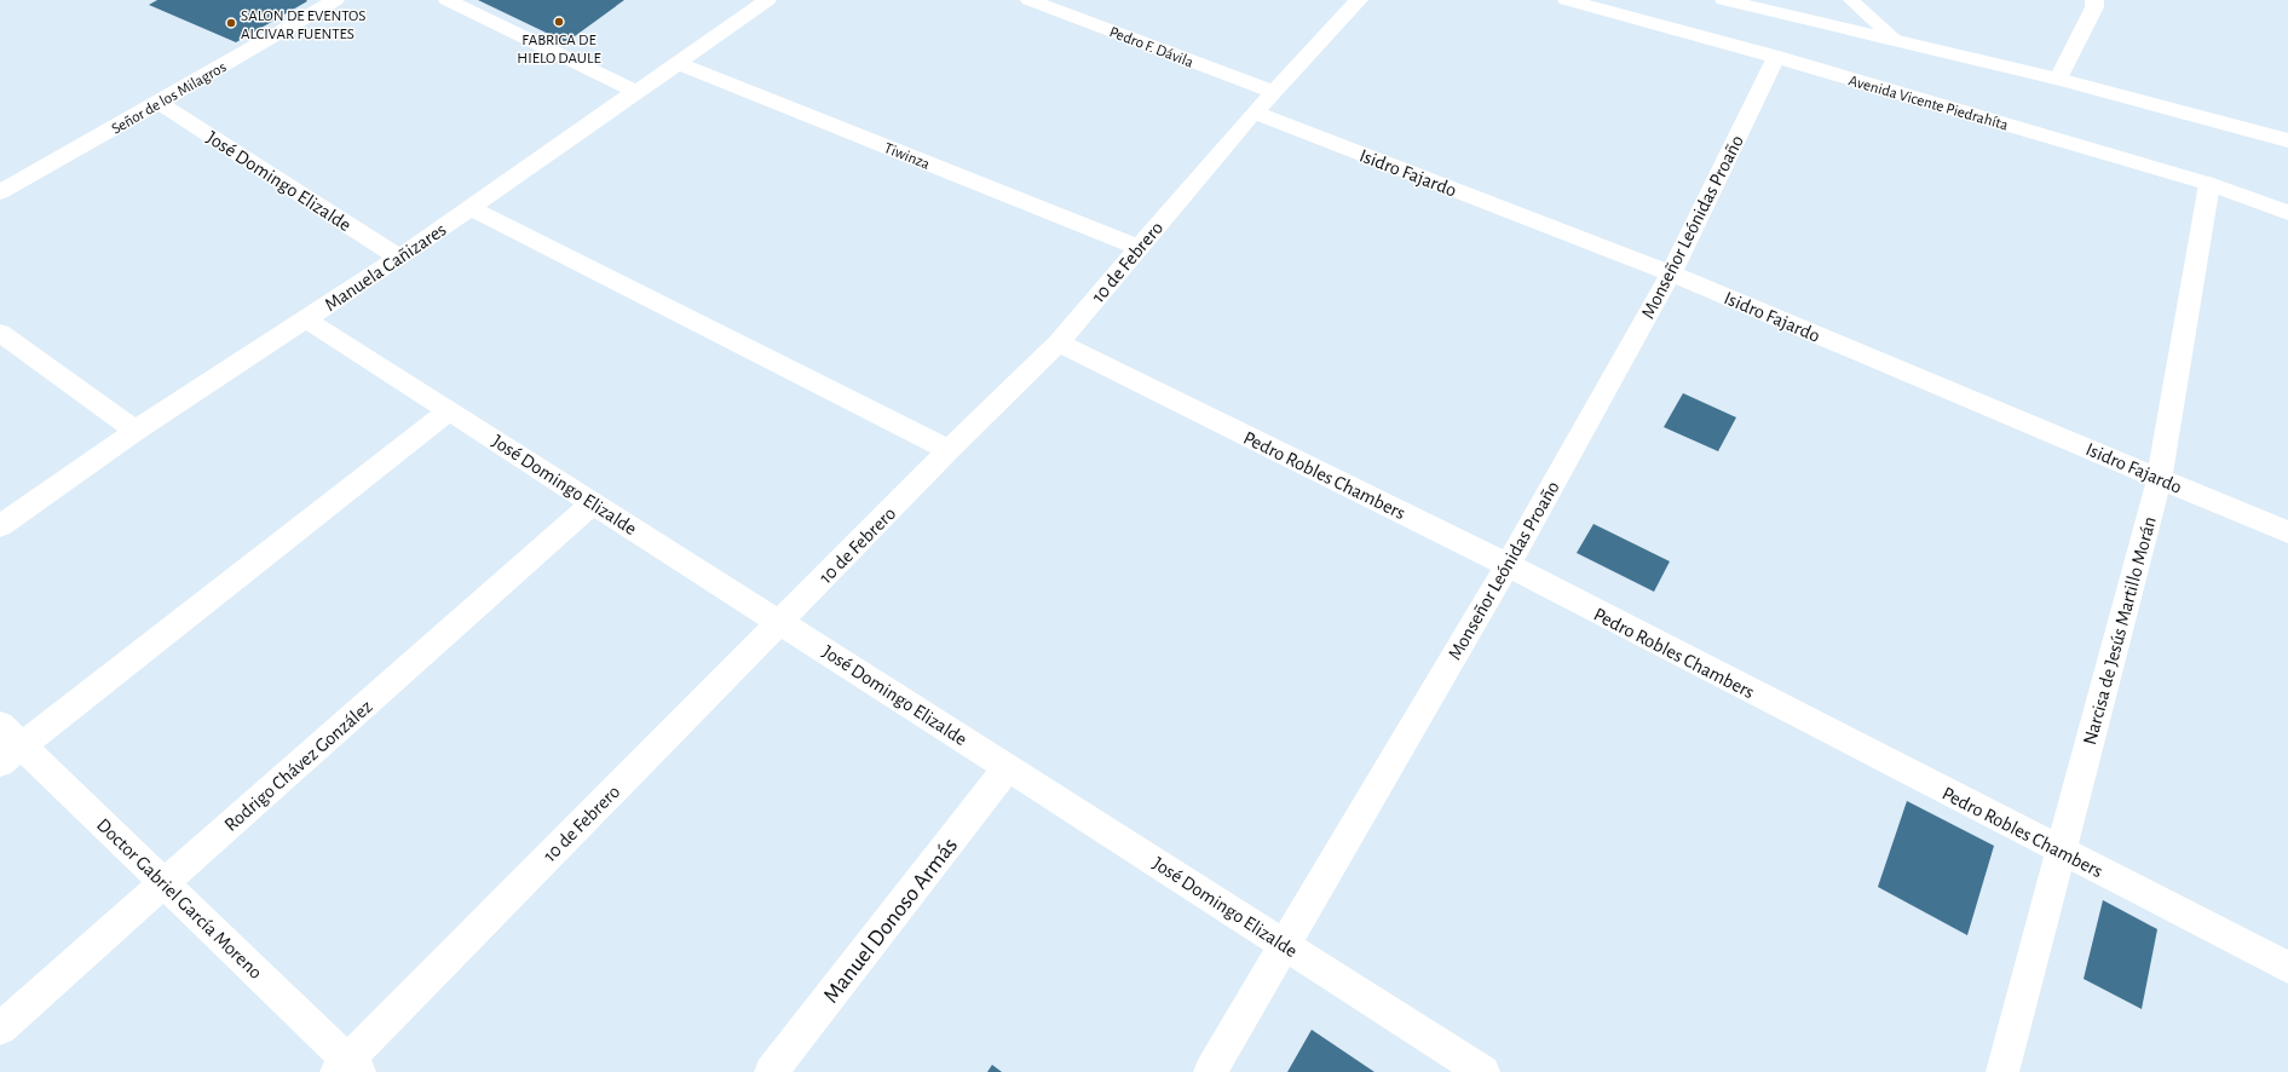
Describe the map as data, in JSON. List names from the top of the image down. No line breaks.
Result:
{"streets":{"street":["Pedro F. Dávila","Señor de los Milagros","Avenida Vicente Piedrahíta","Tiwinza","Isidro Fajardo","José Domingo Elizalde","Monseñor Leónidas Proaño","10 de Febrero","Manuela Cañizares","Pedro Robles Chambers","Narcisa de Jesús Martillo Morán","Rodrigo Chávez González","Doctor Gabriel García Moreno","Manuel Donoso Armás"]},"crossings":[["Pedro F. Dávila","10 de Febrero"],["Señor de los Milagros","José Domingo Elizalde"],["Avenida Vicente Piedrahíta","Monseñor Leónidas Proaño"],["Avenida Vicente Piedrahíta","Narcisa de Jesús Martillo Morán"],["Tiwinza","10 de Febrero"],["Tiwinza","Manuela Cañizares"],["Isidro Fajardo","Monseñor Leónidas Proaño"],["Isidro Fajardo","10 de Febrero"],["Isidro Fajardo","Narcisa de Jesús Martillo Morán"],["José Domingo Elizalde","Monseñor Leónidas Proaño"],["José Domingo Elizalde","10 de Febrero"],["José Domingo Elizalde","Manuela Cañizares"],["José Domingo Elizalde","Rodrigo Chávez González"],["José Domingo Elizalde","Manuel Donoso Armás"],["Monseñor Leónidas Proaño","Pedro Robles Chambers"],["10 de Febrero","Pedro Robles Chambers"],["10 de Febrero","Doctor Gabriel García Moreno"],["Pedro Robles Chambers","Narcisa de Jesús Martillo Morán"],["Rodrigo Chávez González","Doctor Gabriel García Moreno"]],"places":["FABRICA DE HIELO DAULE","SALON DE EVENTOS ALCIVAR FUENTES"]}
